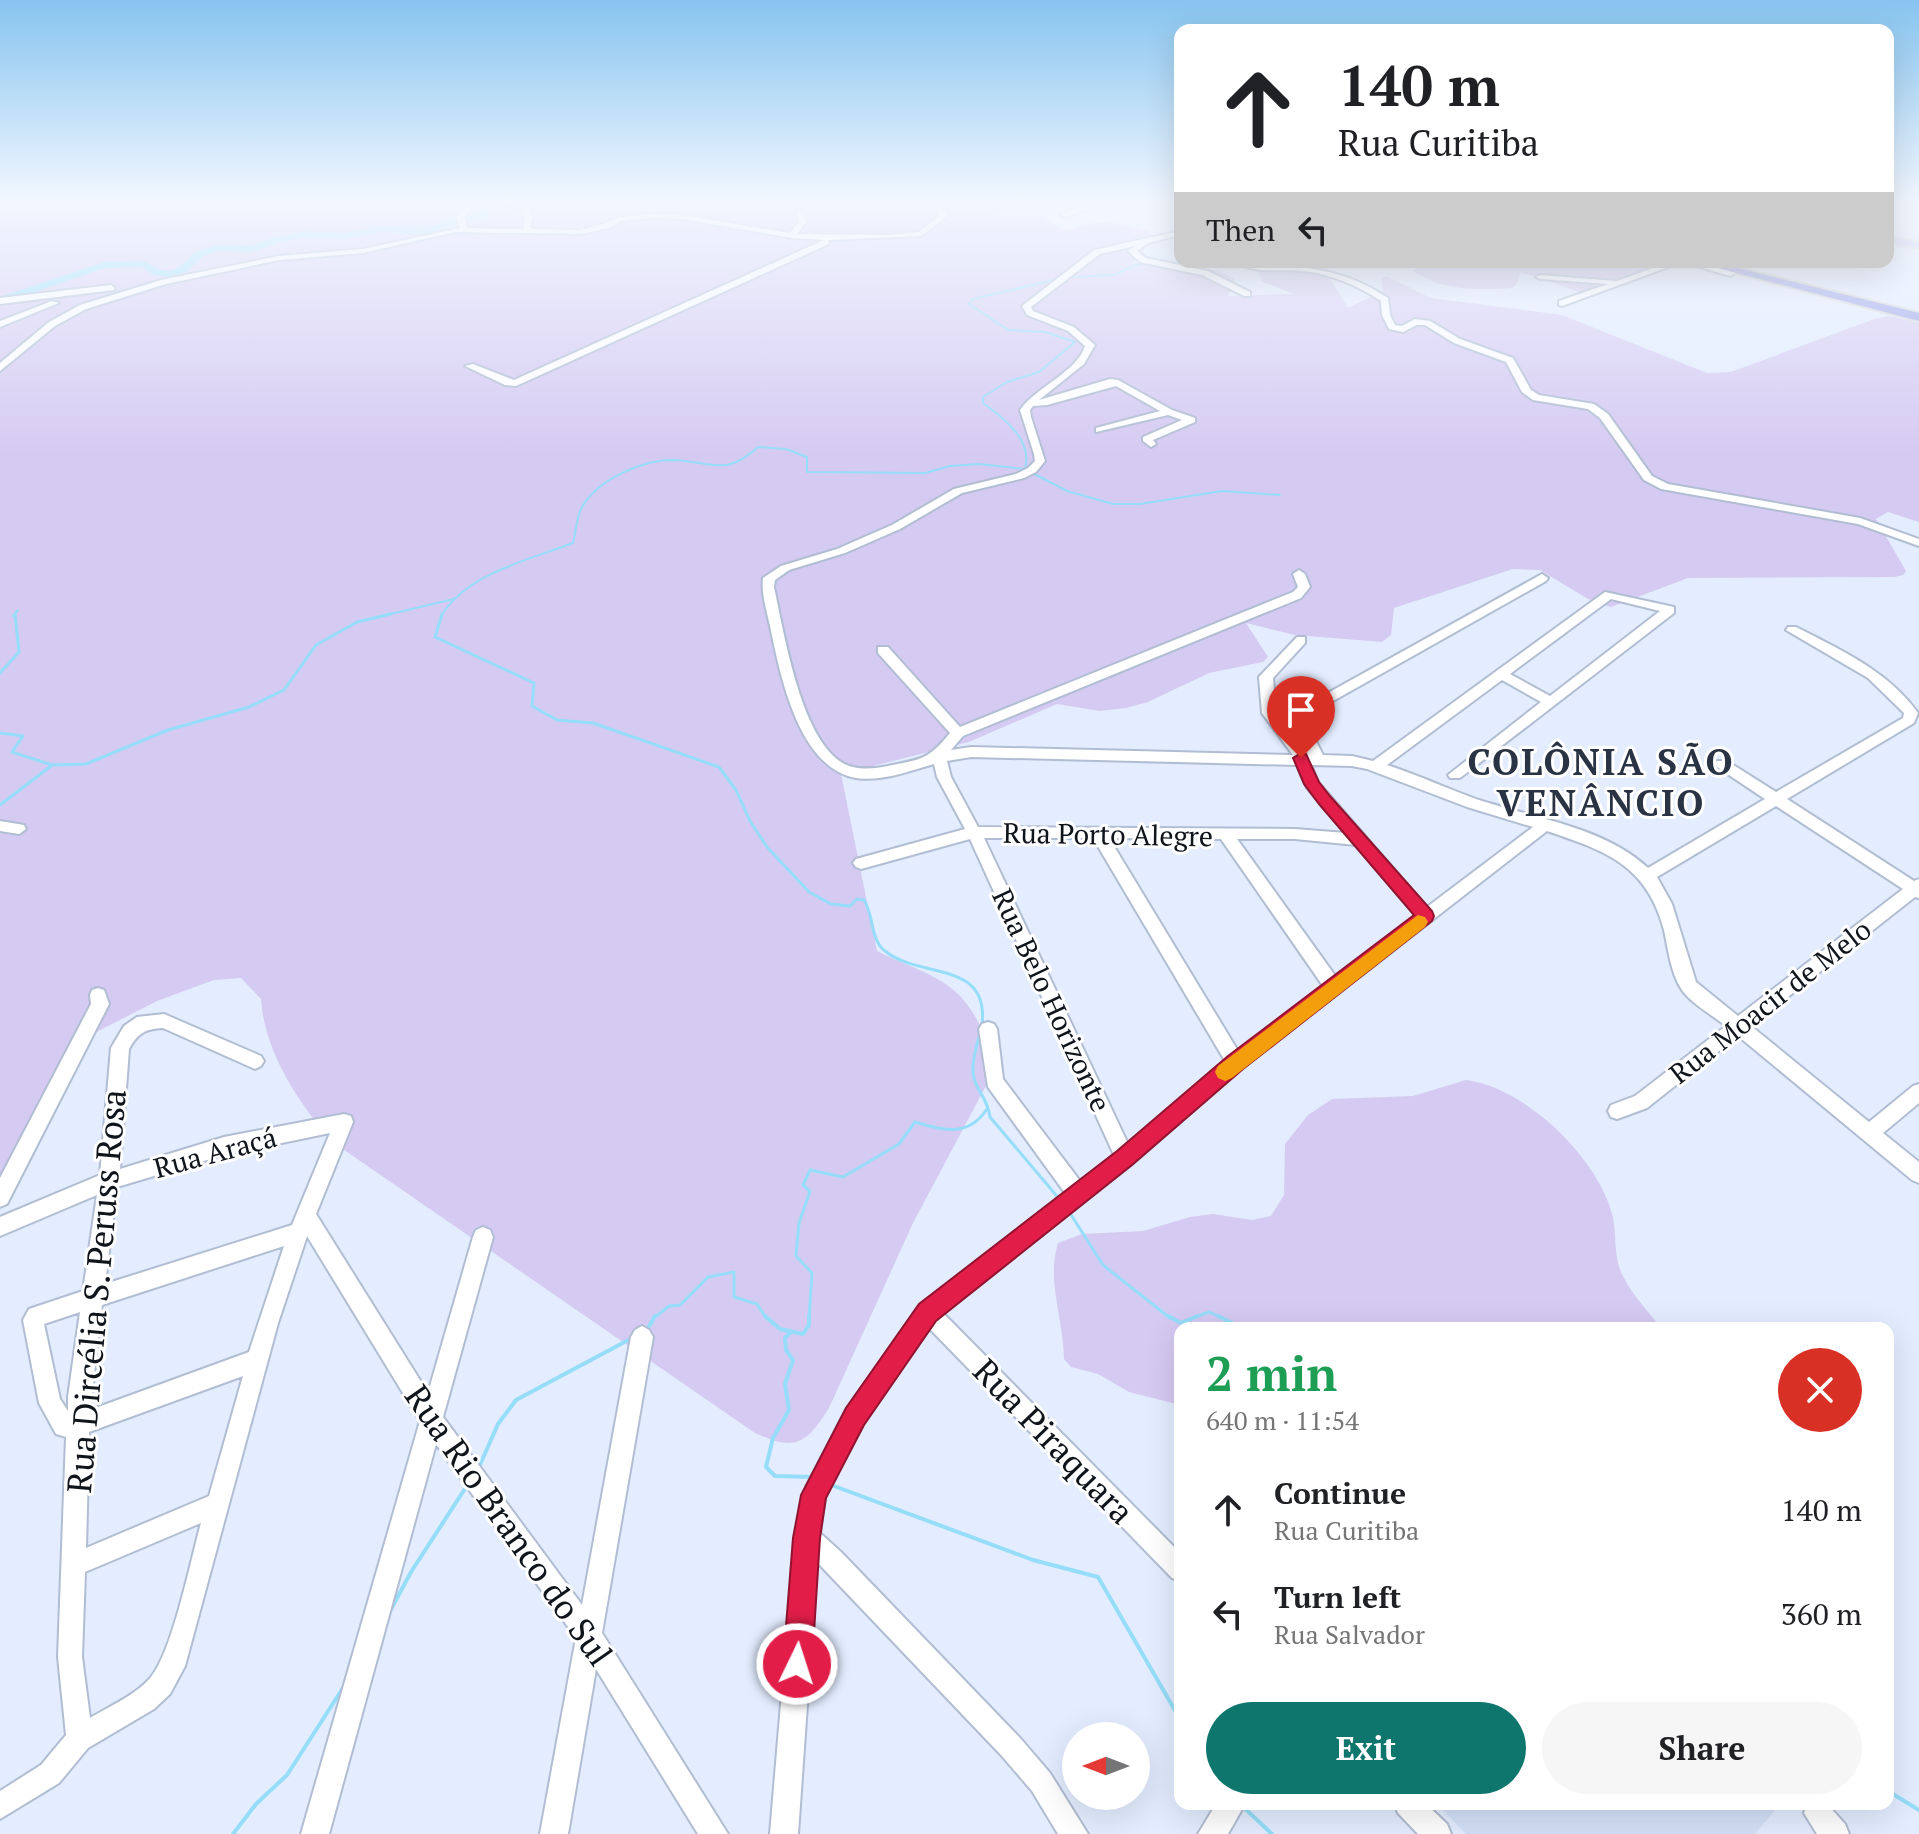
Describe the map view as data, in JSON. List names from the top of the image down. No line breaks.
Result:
{"streets":{"street":["Rua Porto Alegre","Rua Belo Horizonte","Rua Moacir de Melo","Rua Araçá","Rua Dircélia S. Peruss Rosa","Rua Piraquara","Rua Rio Branco do Sul"]},"crossings":[["Rua Porto Alegre","Rua Belo Horizonte"],["Rua Araçá","Rua Dircélia S. Peruss Rosa"],["Rua Araçá","Rua Rio Branco do Sul"]],"districts":["COLÔNIA SÃO VENÂNCIO"],"north":"left","page":{"turn":["140 m","Rua Curitiba"],"then":"Then","heading":["2 min","640 m · 11:54"],"list":[{"name":"Continue","note":"Rua Curitiba","value":"140 m"},{"name":"Turn left","note":"Rua Salvador","value":"360 m"}],"buttons":["Exit","Share"]}}
